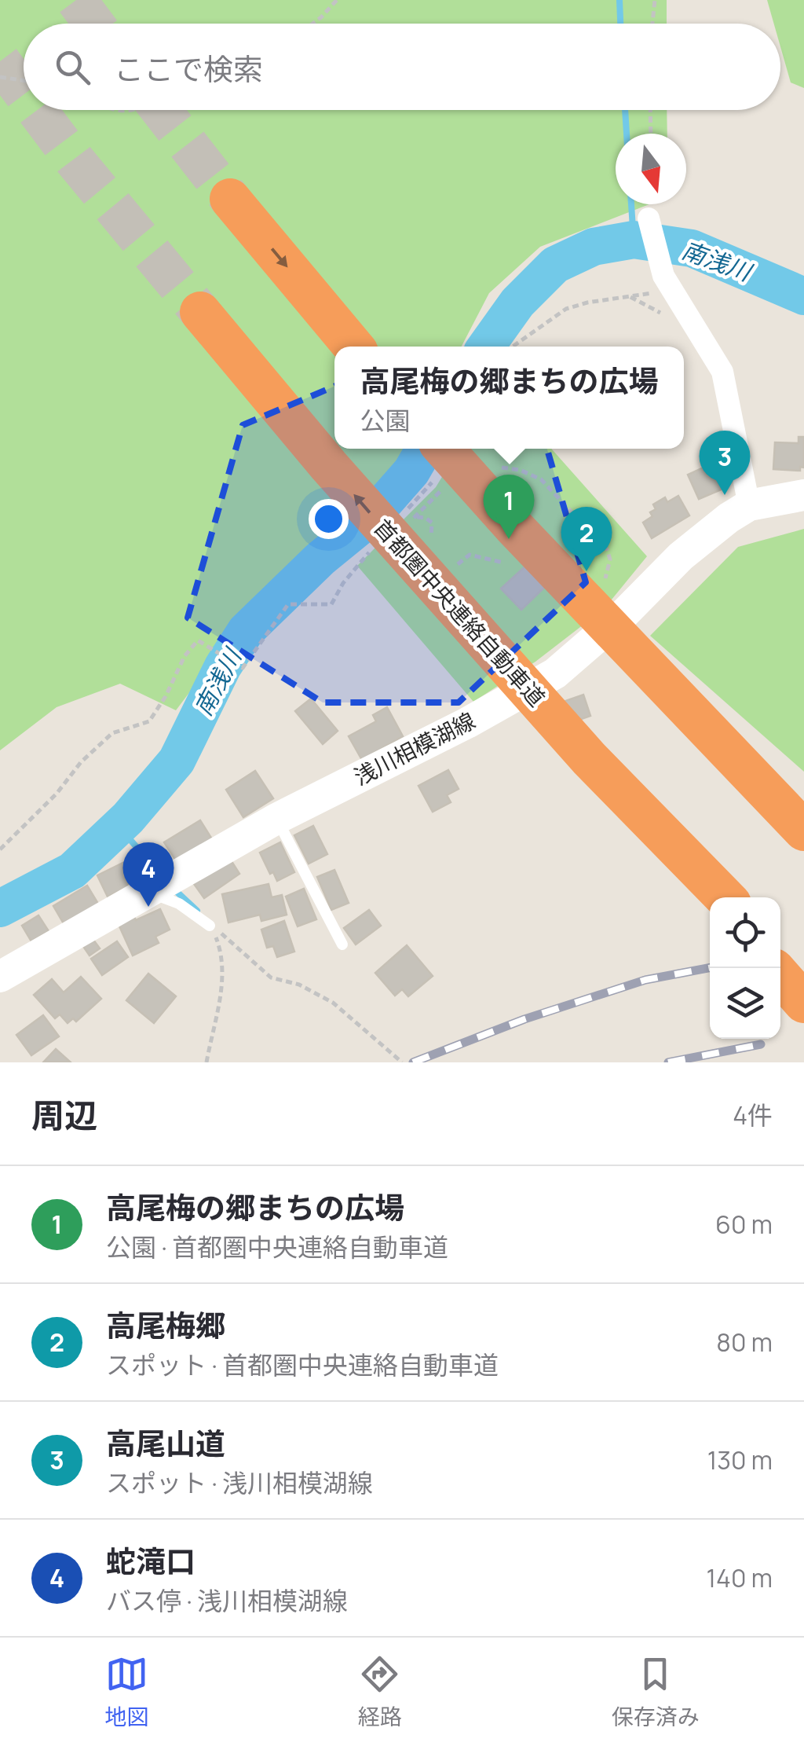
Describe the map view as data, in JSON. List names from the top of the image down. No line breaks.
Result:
{"streets":{"highway":["首都圏中央連絡自動車道"],"main road":["浅川相模湖線"]},"water":["南浅川"],"north":"bottom","page":{"search":"ここで検索","popup":["高尾梅の郷まちの広場","公園"],"pins":["3","1","2","4"],"heading":["周辺","4件"],"list":[{"mark":"1","name":"高尾梅の郷まちの広場","note":"公園 · 首都圏中央連絡自動車道","value":"60 m"},{"mark":"2","name":"高尾梅郷","note":"スポット · 首都圏中央連絡自動車道","value":"80 m"},{"mark":"3","name":"高尾山道","note":"スポット · 浅川相模湖線","value":"130 m"},{"mark":"4","name":"蛇滝口","note":"バス停 · 浅川相模湖線","value":"140 m"}],"nav":["地図","経路","保存済み"]}}
